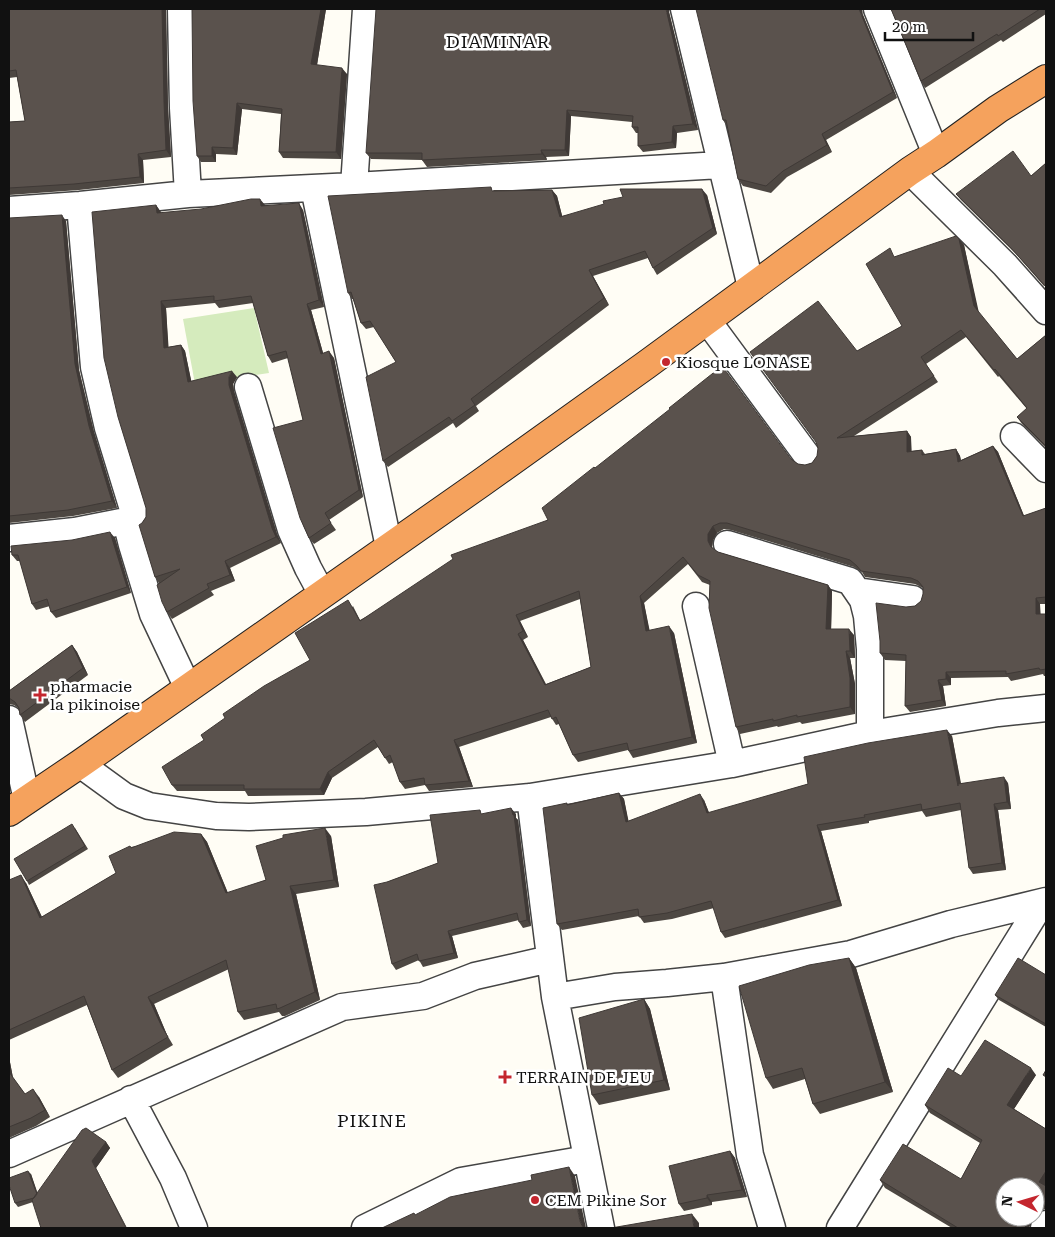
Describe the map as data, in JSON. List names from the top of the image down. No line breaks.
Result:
{"districts":["DIAMINAR","PIKINE"],"places":{"other":["Kiosque LONASE","CEM Pikine Sor"],"health":["pharmacie la pikinoise","TERRAIN DE JEU"]},"scale_bar":"20 m","north":"left"}
